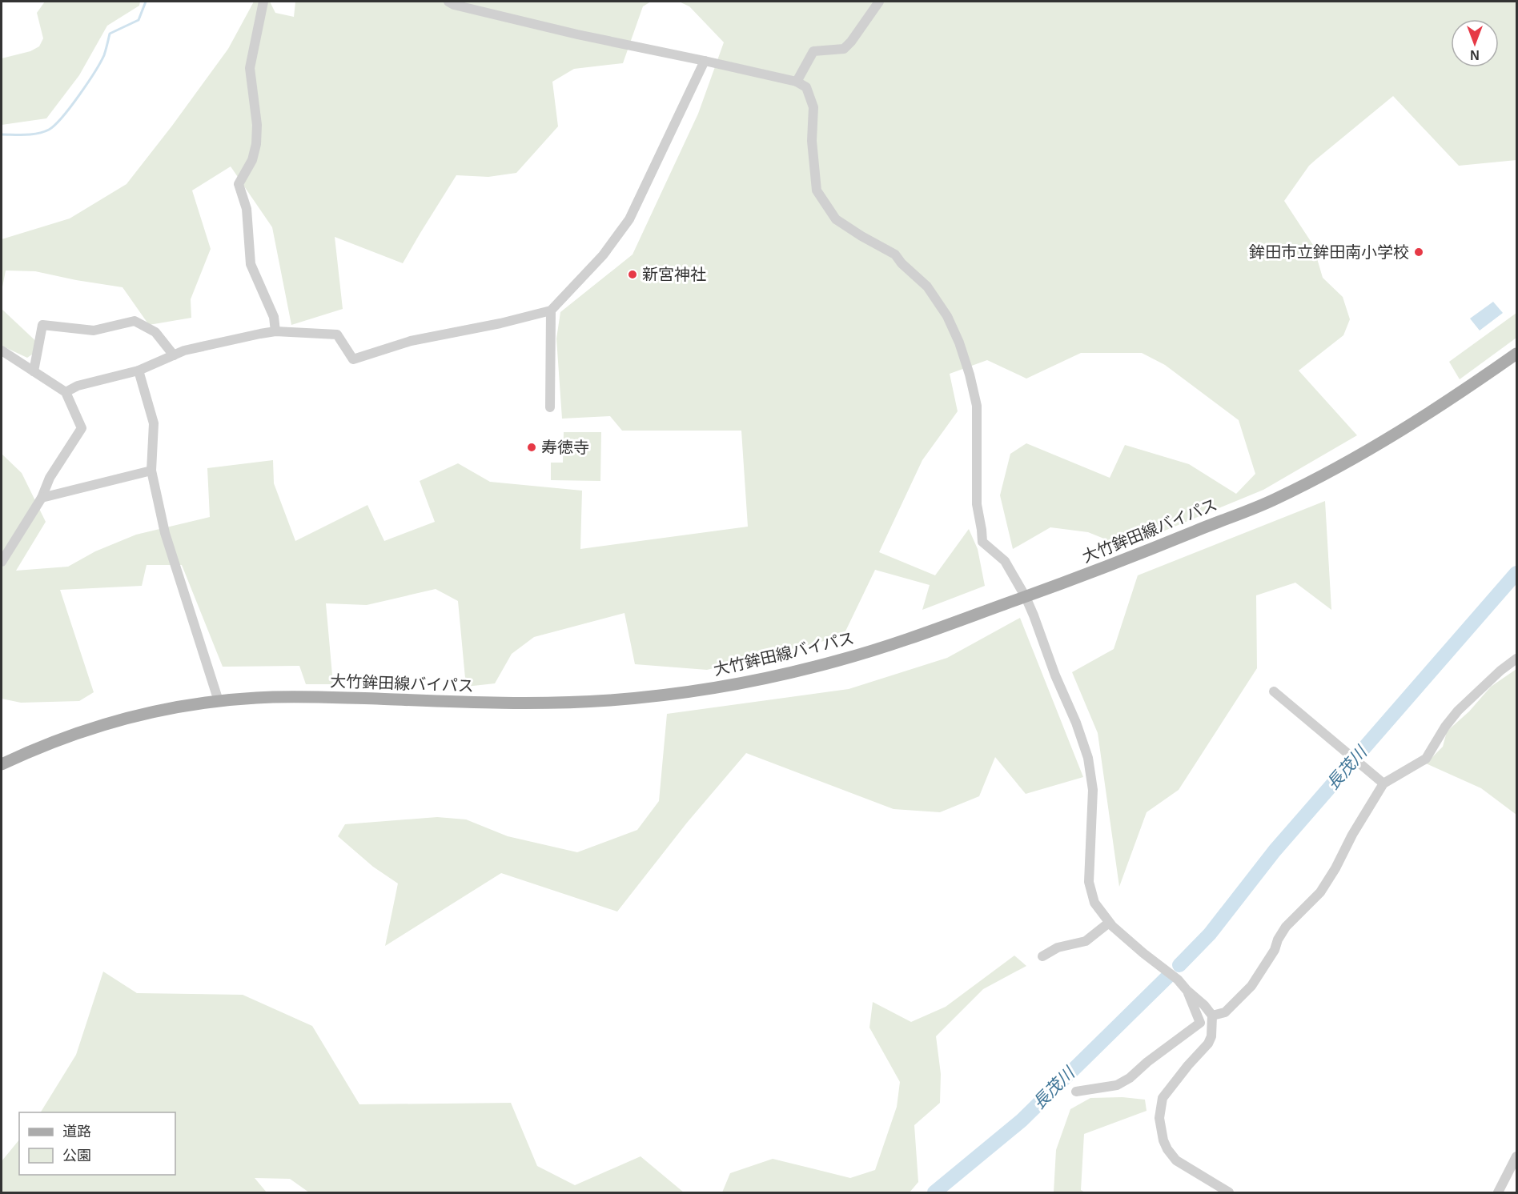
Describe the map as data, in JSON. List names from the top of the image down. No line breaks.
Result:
{"streets":{"main road":["大竹鉾田線バイパス"]},"water":["長茂川"],"places":["鉾田市立鉾田南小学校","新宮神社","寿徳寺"],"legend":["道路","公園"],"north":"bottom"}
